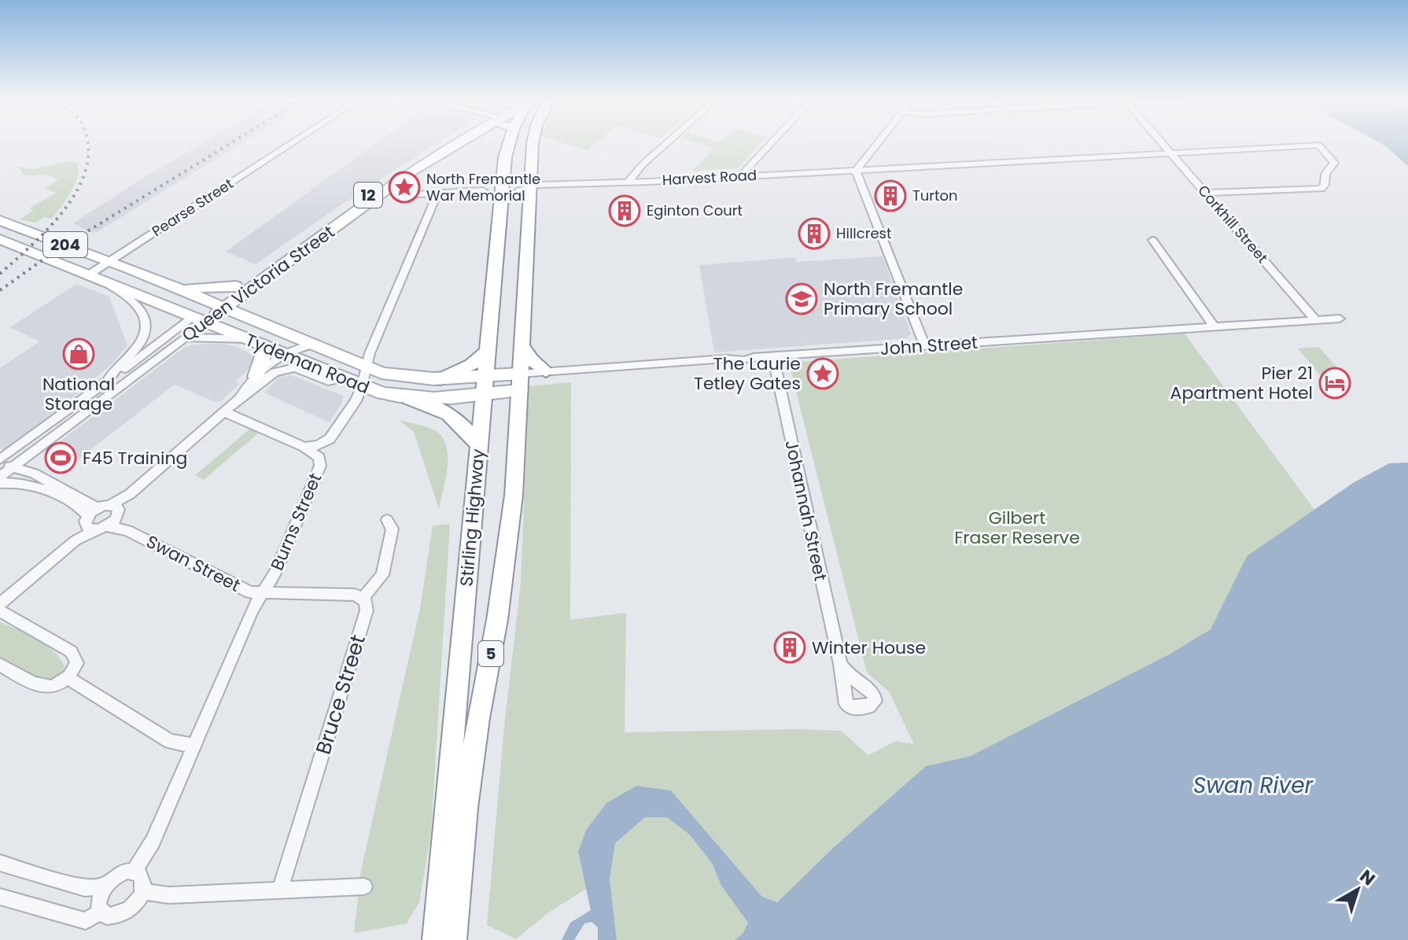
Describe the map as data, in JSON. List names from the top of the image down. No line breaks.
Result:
{"streets":{"main road":["12","204","Queen Victoria Street","Tydeman Road","Stirling Highway","5"],"street":["Harvest Road","Pearse Street","Corkhill Street","John Street","Johannah Street","Burns Street","Swan Street","Bruce Street"]},"crossings":[["Harvest Road","Corkhill Street"],["Harvest Road","Stirling Highway"],["Pearse Street","Tydeman Road"],["Corkhill Street","John Street"],["Queen Victoria Street","Tydeman Road"],["Queen Victoria Street","Swan Street"],["John Street","Tydeman Road"],["John Street","Johannah Street"],["John Street","Stirling Highway"],["Tydeman Road","Stirling Highway"],["Tydeman Road","Burns Street"],["Burns Street","Swan Street"]],"water":["Swan River"],"parks":["Gilbert Fraser Reserve"],"places":{"place":["North Fremantle War Memorial","The Laurie Tetley Gates"],"building":["Turton","Eginton Court","Hillcrest","Winter House"],"school or university":["North Fremantle Primary School"],"shop":["National Storage"],"hotel":["Pier 21 Apartment Hotel"],"sports":["F45 Training"]},"north":"top right"}
